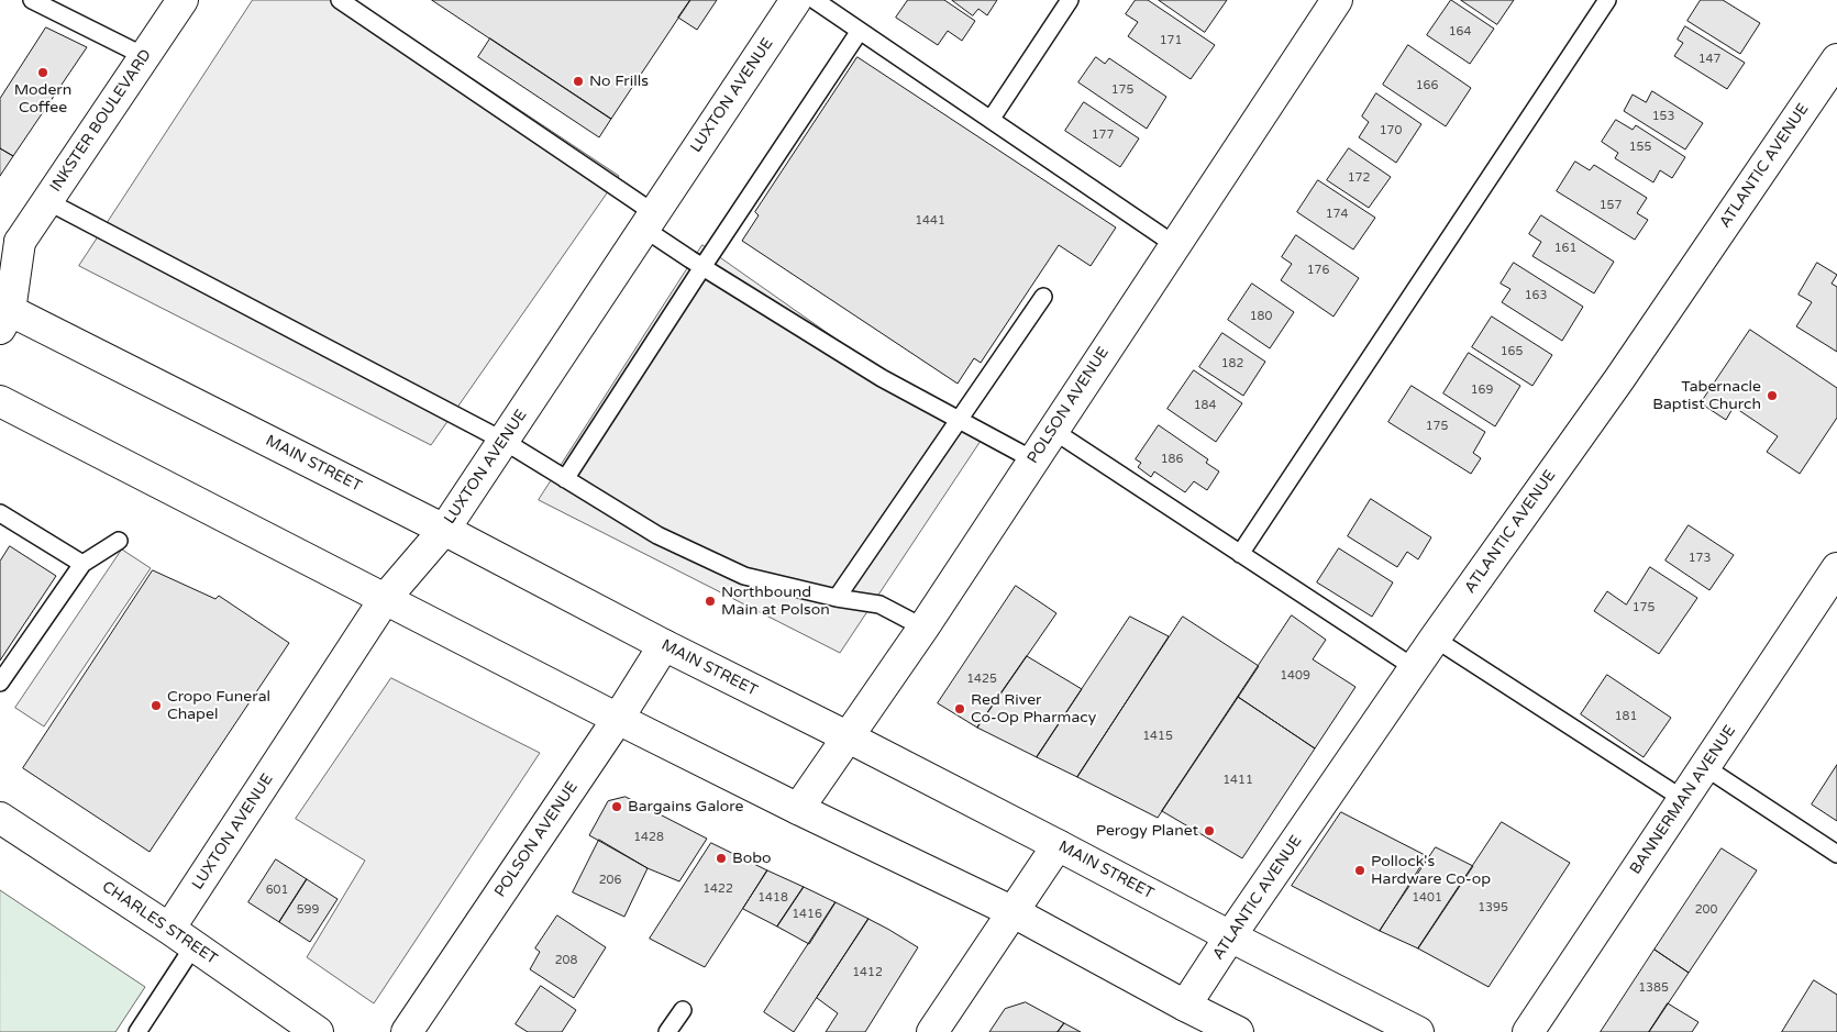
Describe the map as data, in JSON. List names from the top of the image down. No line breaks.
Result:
{"streets":{"street":["LUXTON AVENUE","INKSTER BOULEVARD","ATLANTIC AVENUE","POLSON AVENUE","MAIN STREET","BANNERMAN AVENUE","CHARLES STREET"]},"crossings":[["LUXTON AVENUE","MAIN STREET"],["LUXTON AVENUE","CHARLES STREET"],["INKSTER BOULEVARD","MAIN STREET"],["ATLANTIC AVENUE","MAIN STREET"],["POLSON AVENUE","MAIN STREET"]],"places":["Modern Coffee","No Frills","Tabernacle Baptist Church","Northbound Main at Polson","Cropo Funeral Chapel","Red River Co-Op Pharmacy","Bargains Galore","Perogy Planet","Bobo","Pollock's Hardware Co-op"],"house_numbers":["164","171","147","166","175","153","170","177","155","172","157","174","1441","161","176","163","180","165","182","169","184","175","186","173","175","1409","1425","181","1415","1411","1428","206","1422","601","1418","1401","1395","599","200","1416","208","1412","1385"]}
